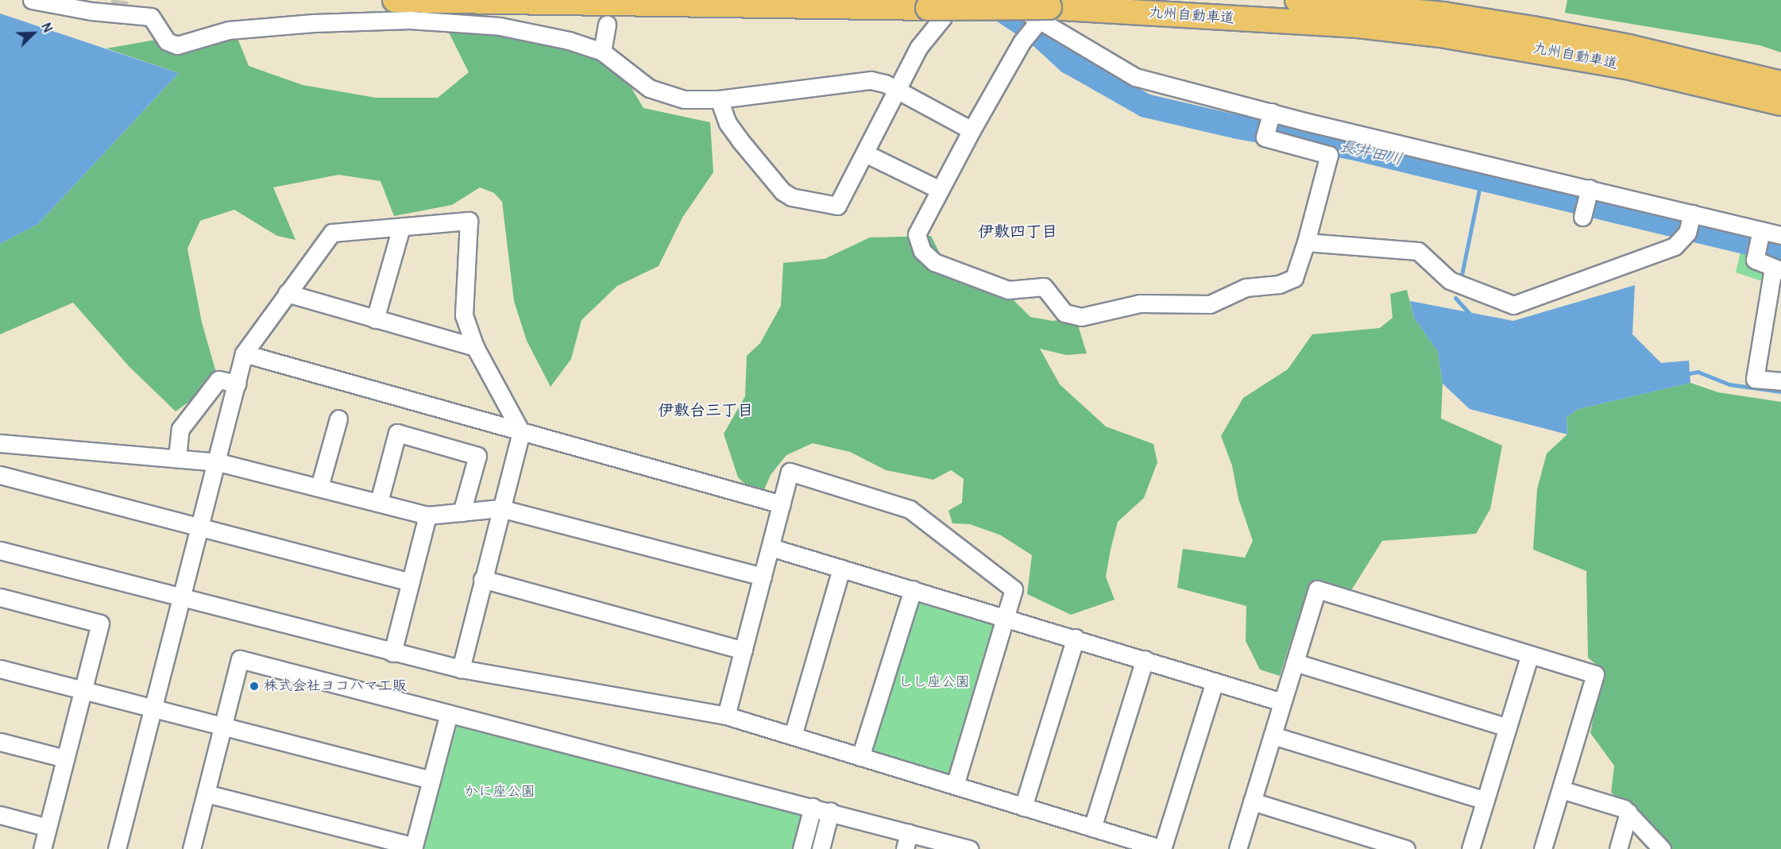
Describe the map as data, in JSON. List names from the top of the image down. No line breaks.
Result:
{"streets":{"highway":["九州自動車道"]},"districts":["伊敷四丁目","伊敷台三丁目"],"water":["長井田川"],"parks":["しし座公園","かに座公園"],"places":["株式会社ヨコハマ工販"],"north":"top right"}
